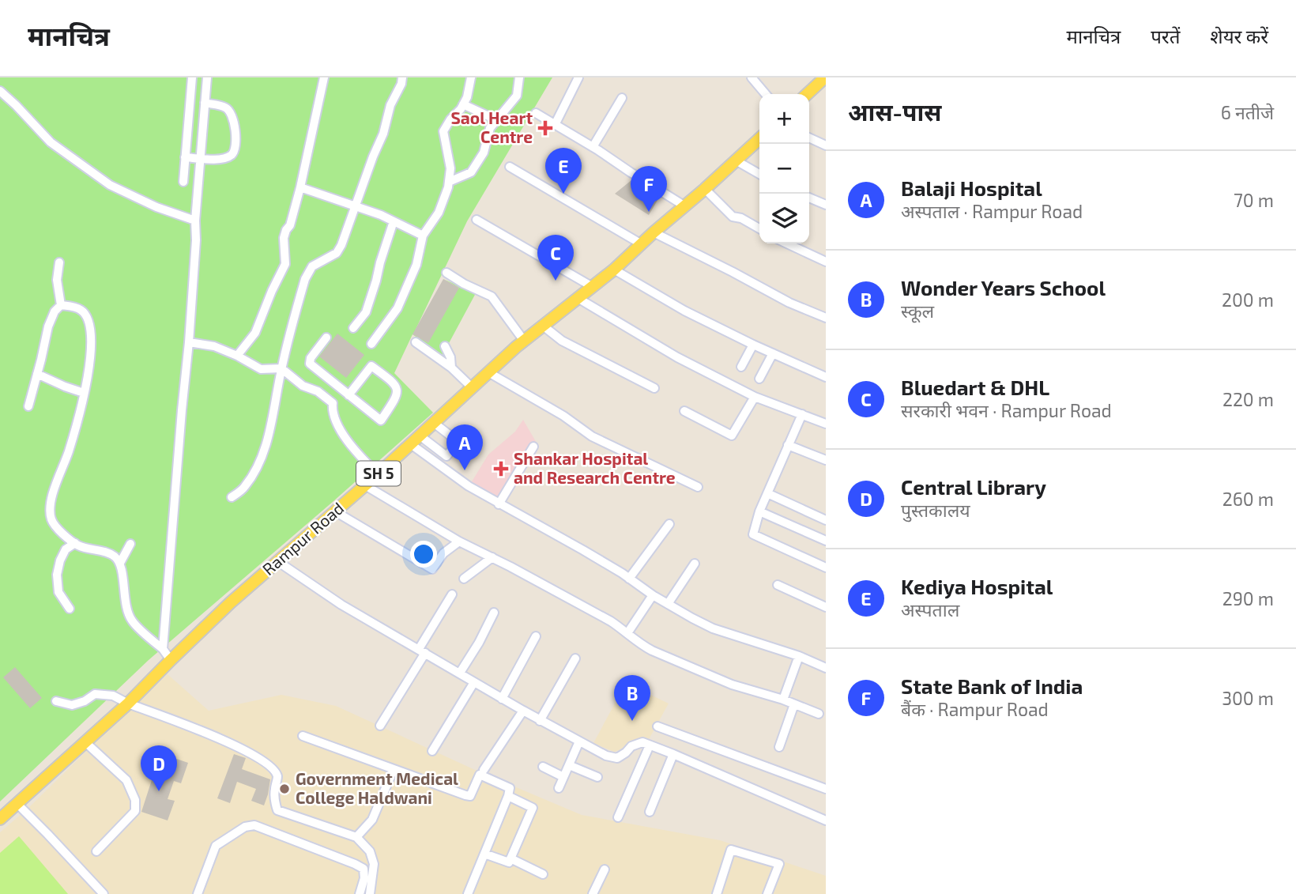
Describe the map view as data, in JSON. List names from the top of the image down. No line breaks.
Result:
{"streets":{"main road":["SH 5","Rampur Road"]},"places":{"health":["Saol Heart Centre","Shankar Hospital and Research Centre"],"other":["Government Medical College Haldwani"]},"page":{"header":"मानचित्र","nav":["मानचित्र","परतें","शेयर करें"],"heading":["आस-पास","6 नतीजे"],"map_buttons":["+","−"],"pins":["E","F","C","A","B","D"],"list":[{"mark":"A","name":"Balaji Hospital","note":"अस्पताल · Rampur Road","value":"70 m"},{"mark":"B","name":"Wonder Years School","note":"स्कूल","value":"200 m"},{"mark":"C","name":"Bluedart & DHL","note":"सरकारी भवन · Rampur Road","value":"220 m"},{"mark":"D","name":"Central Library","note":"पुस्तकालय","value":"260 m"},{"mark":"E","name":"Kediya Hospital","note":"अस्पताल","value":"290 m"},{"mark":"F","name":"State Bank of India","note":"बैंक · Rampur Road","value":"300 m"}]}}
